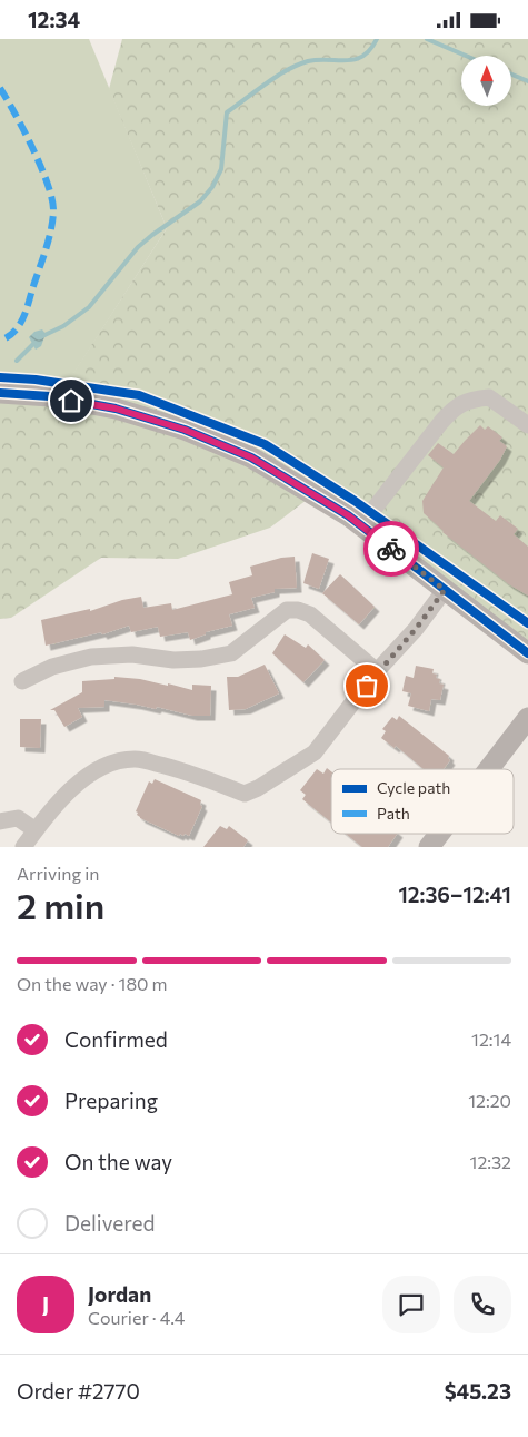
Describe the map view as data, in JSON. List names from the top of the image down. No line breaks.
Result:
{"legend":["Cycle path","Path"],"north":"top","page":{"status":"12:34","heading":["2 min","Arriving in","12:36–12:41"],"panel":["Jordan","Courier · 4.4","Order #2770","$45.23"],"bar":"On the way · 180 m","list":[["Confirmed","12:14"],["Preparing","12:20"],["On the way","12:32"],"Delivered"],"round":"J"}}
